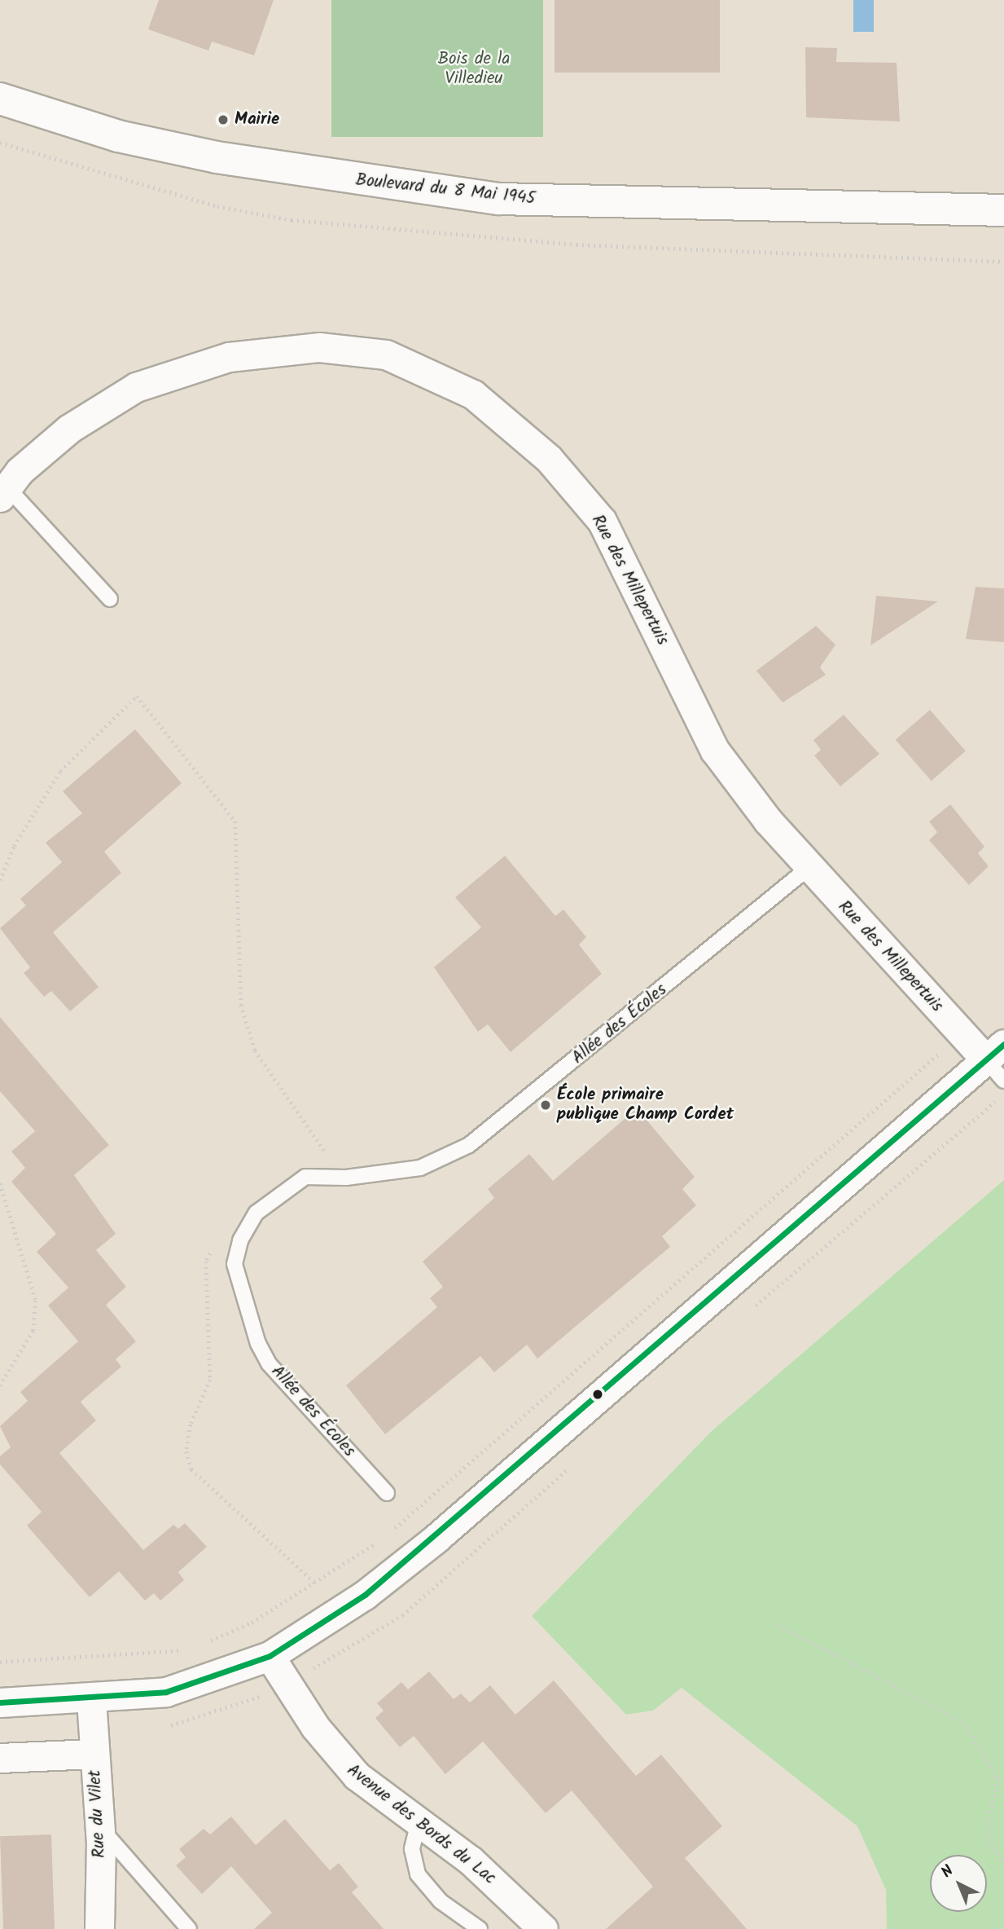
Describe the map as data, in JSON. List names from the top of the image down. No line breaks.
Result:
{"streets":{"street":["Boulevard du 8 Mai 1945","Rue des Millepertuis","Rue du Vilet","Avenue des Bords du Lac"],"lane":["Allée des Écoles"]},"crossings":[["Rue des Millepertuis","Allée des Écoles"]],"parks":["Bois de la Villedieu"],"places":["Mairie","École primaire publique Champ Cordet"],"north":"top left"}
